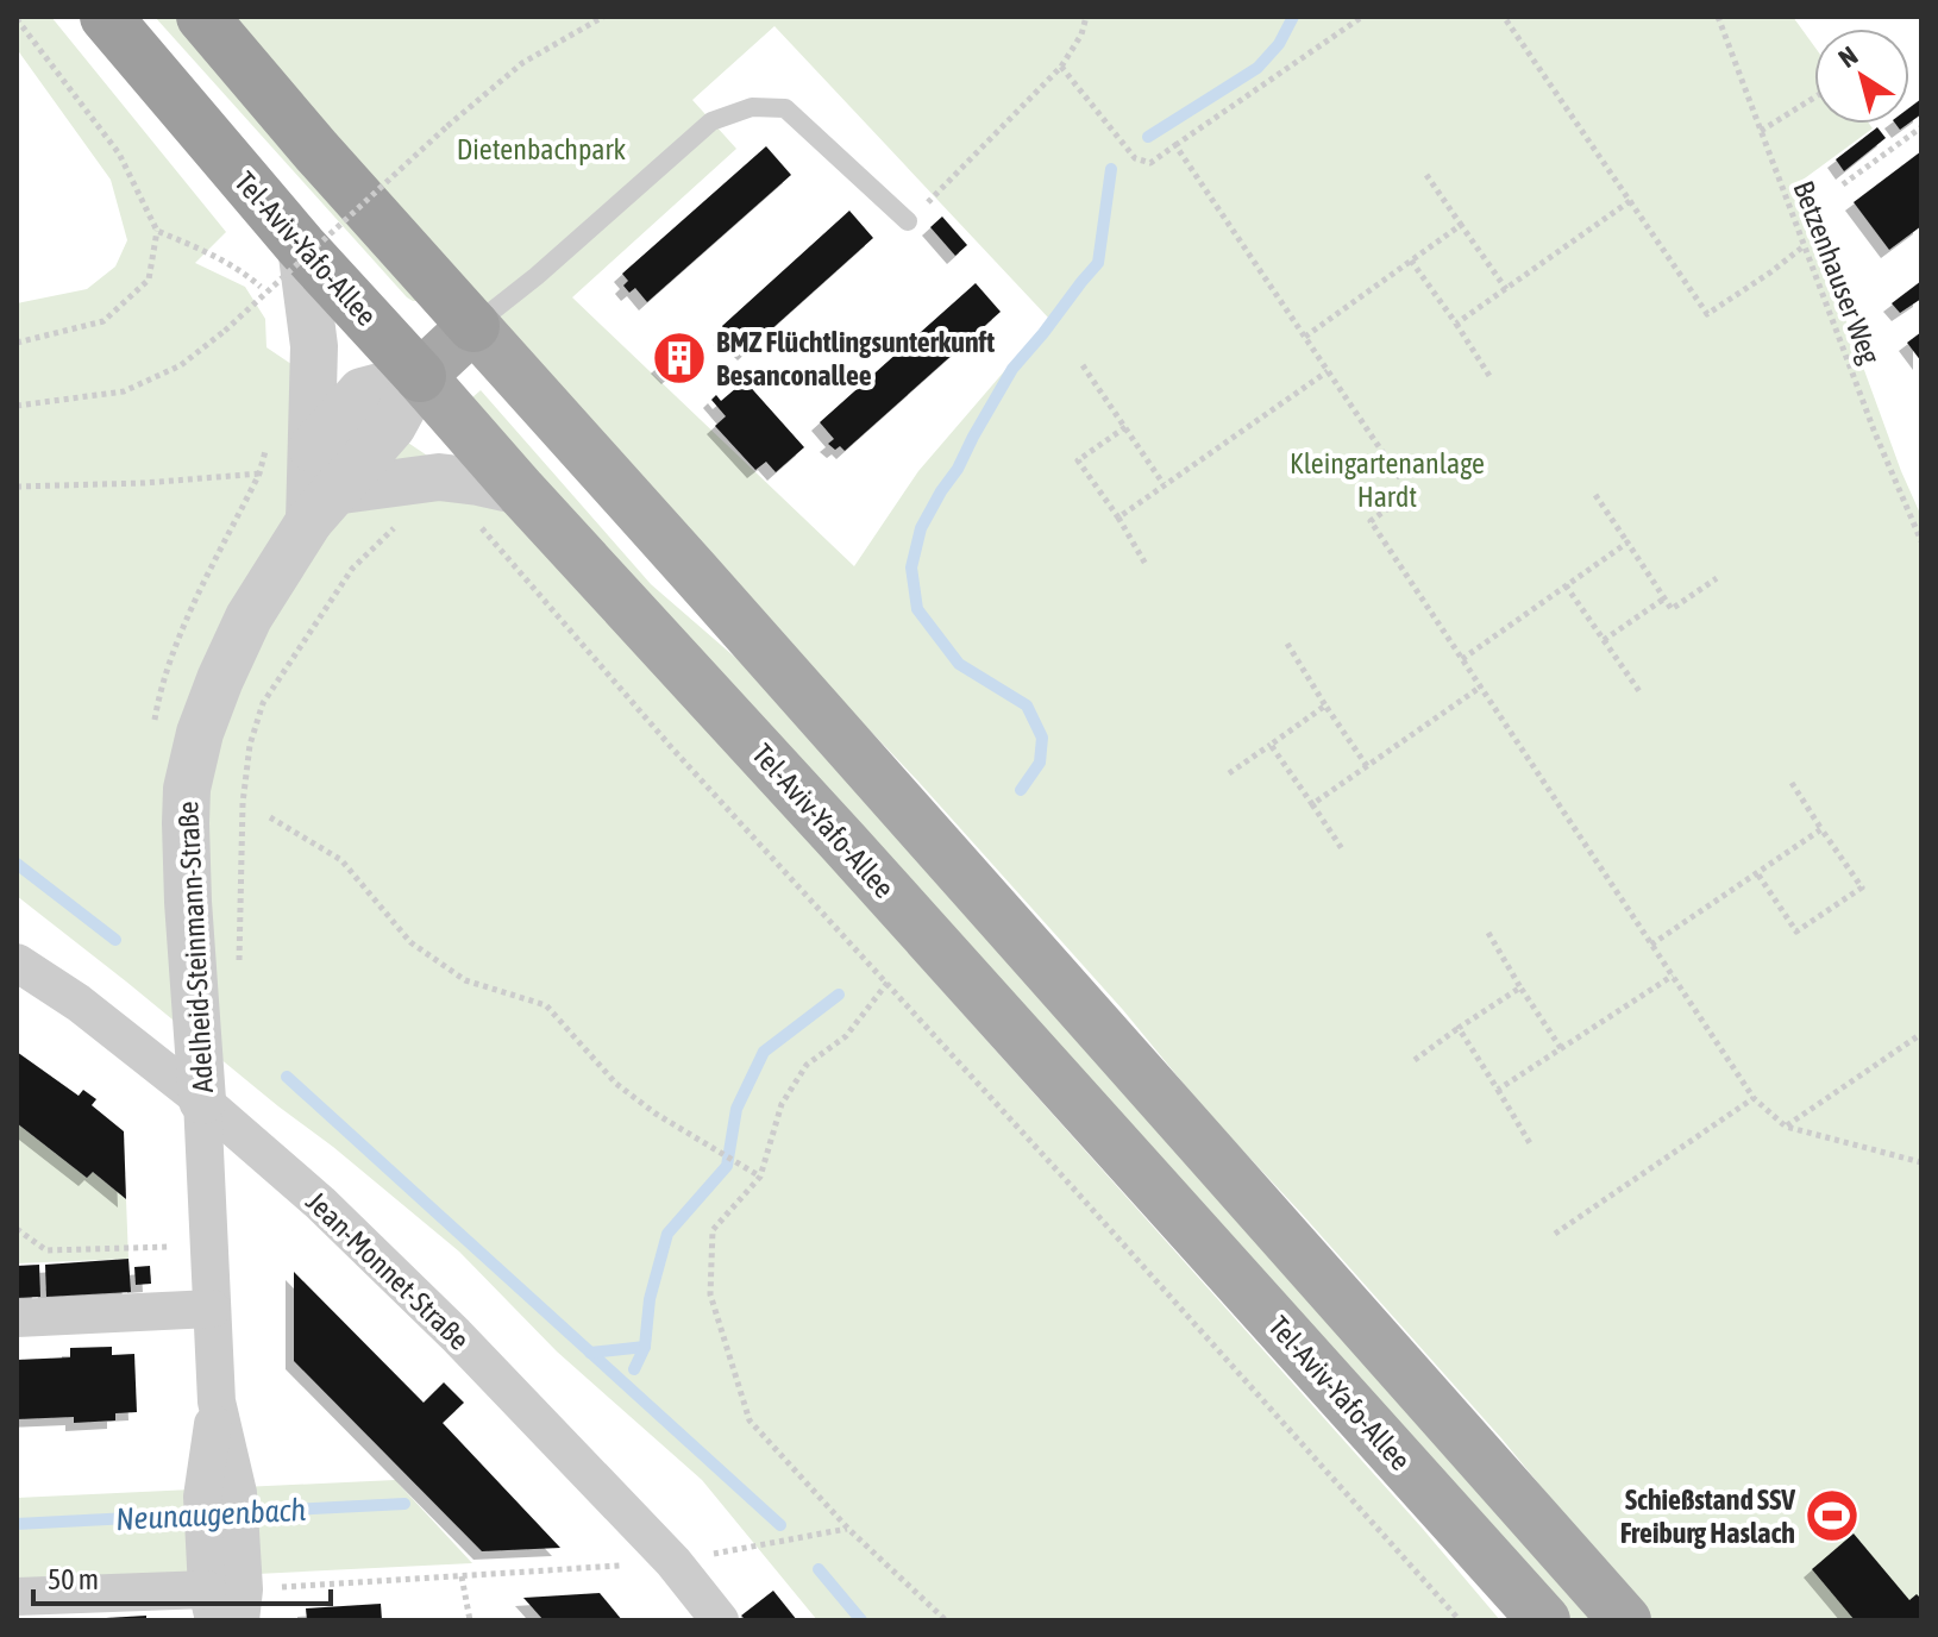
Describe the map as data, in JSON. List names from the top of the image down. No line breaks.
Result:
{"streets":{"highway":["Tel-Aviv-Yafo-Allee"],"street":["Adelheid-Steinmann-Straße","Jean-Monnet-Straße"],"path":["Betzenhauser Weg"]},"crossings":[["Tel-Aviv-Yafo-Allee","Adelheid-Steinmann-Straße"],["Adelheid-Steinmann-Straße","Jean-Monnet-Straße"]],"water":["Neunaugenbach"],"parks":["Dietenbachpark","Kleingartenanlage Hardt"],"places":{"building":["BMZ Flüchtlingsunterkunft Besanconallee"],"sports":["Schießstand SSV Freiburg Haslach"]},"scale_bar":"50 m","north":"top left"}
